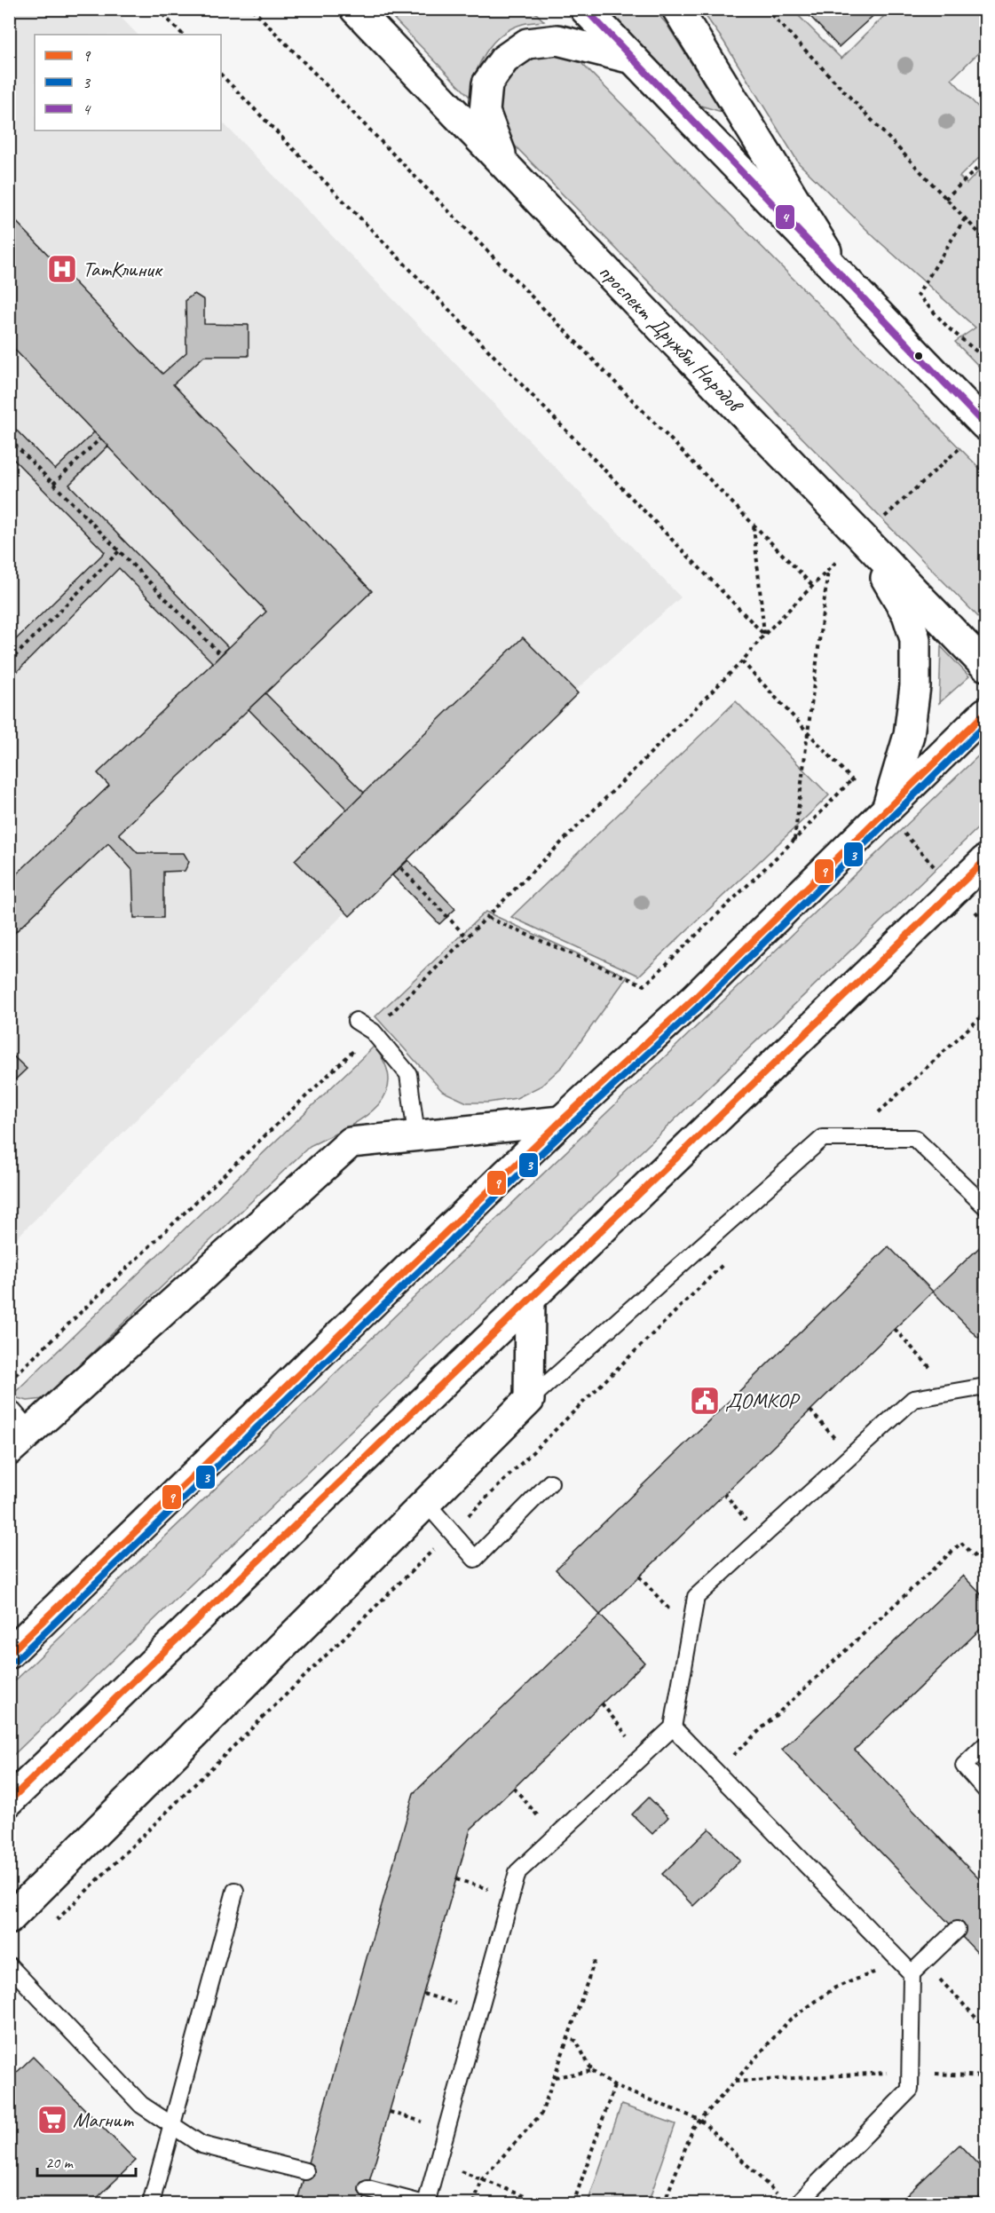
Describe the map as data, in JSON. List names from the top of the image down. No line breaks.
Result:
{"streets":{"main road":["проспект Дружбы Народов"]},"places":{"hospital":["ТатКлиник"],"public building":["ДОМКОР"],"supermarket":["Магнит"]},"lines":["transit line 4","transit line 9","transit line 3"],"legend":["9","3","4"],"scale_bar":"20 m"}
